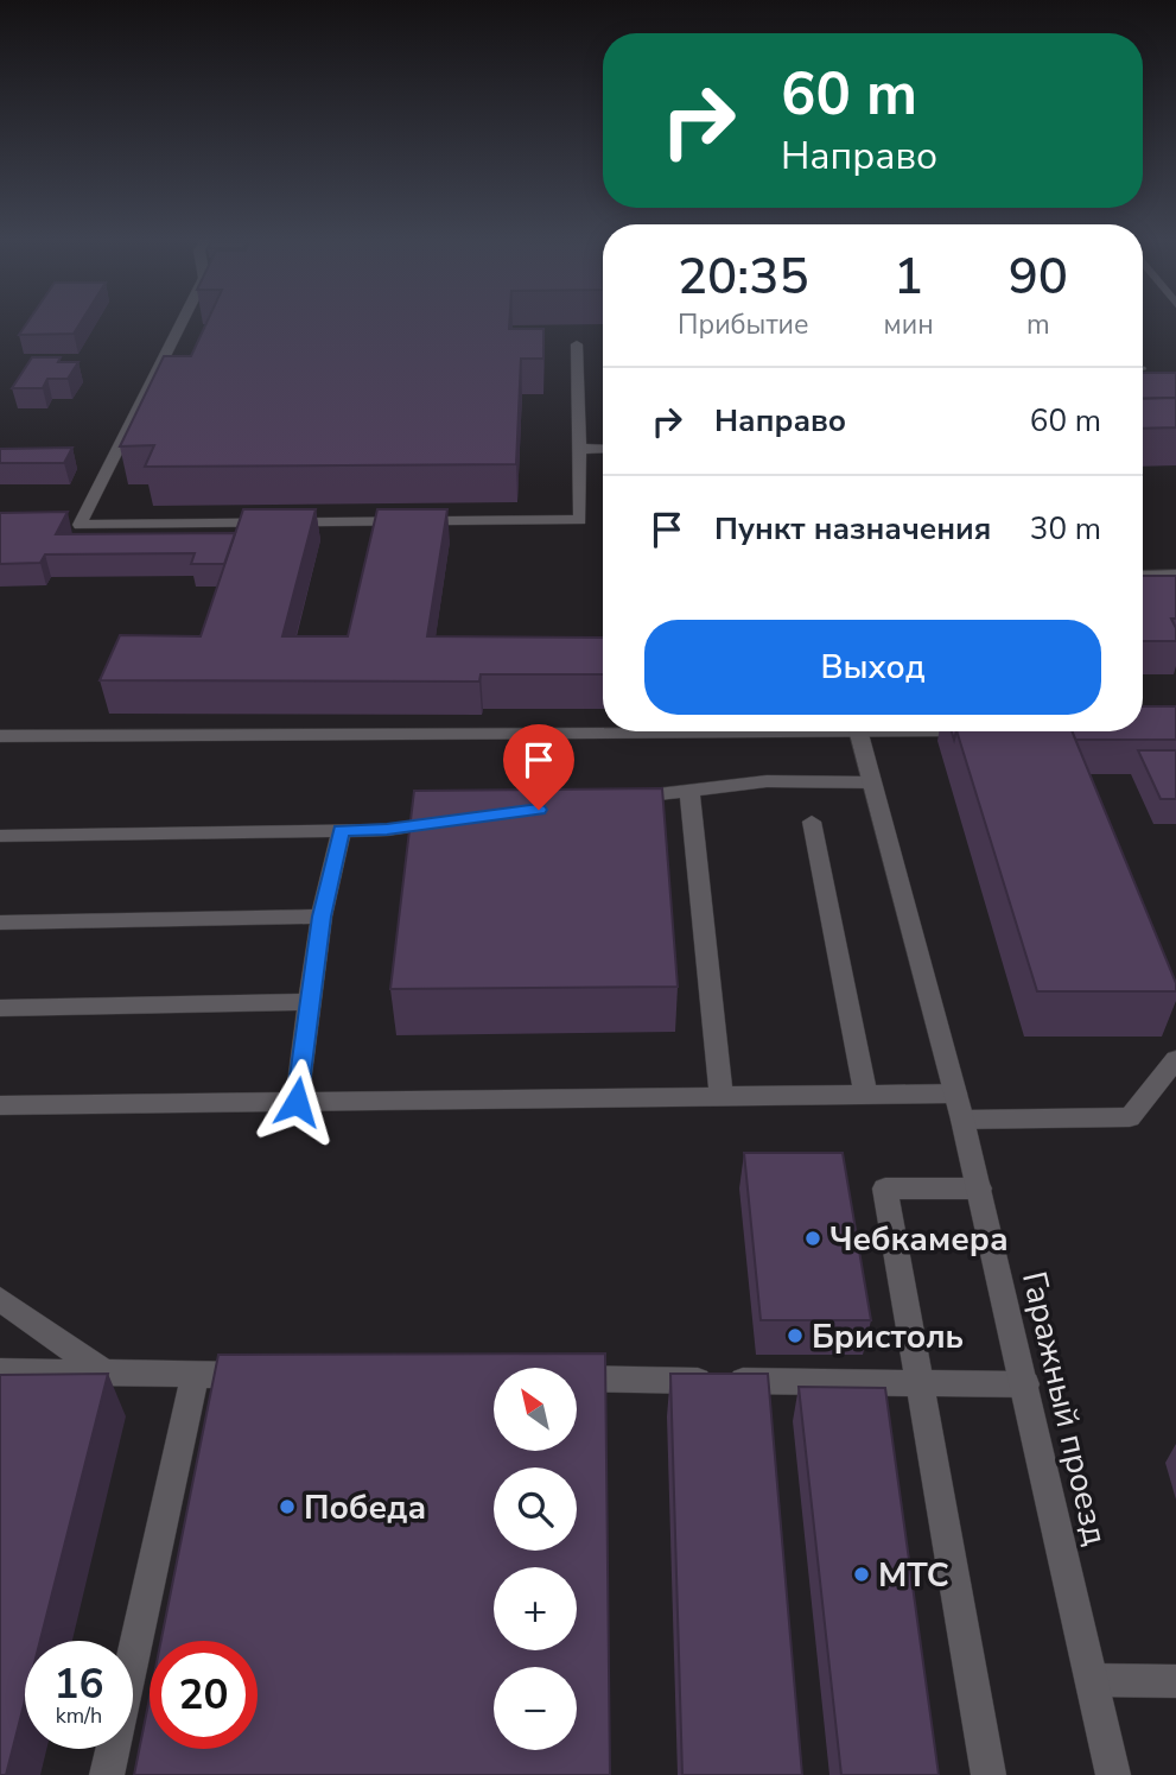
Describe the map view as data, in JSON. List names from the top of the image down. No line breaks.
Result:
{"streets":{"street":["Гаражный проезд"]},"places":["Чебкамера","Бристоль","Победа","МТС"],"north":"top left","page":{"turn":["60 m","Направо"],"eta":["20:35","Прибытие","1","мин","90","m"],"list":[{"name":"Направо","value":"60 m"},{"name":"Пункт назначения","value":"30 m"}],"buttons":"Выход","map_buttons":["+","−"],"speed":"16 km/h","limit":"20"}}
